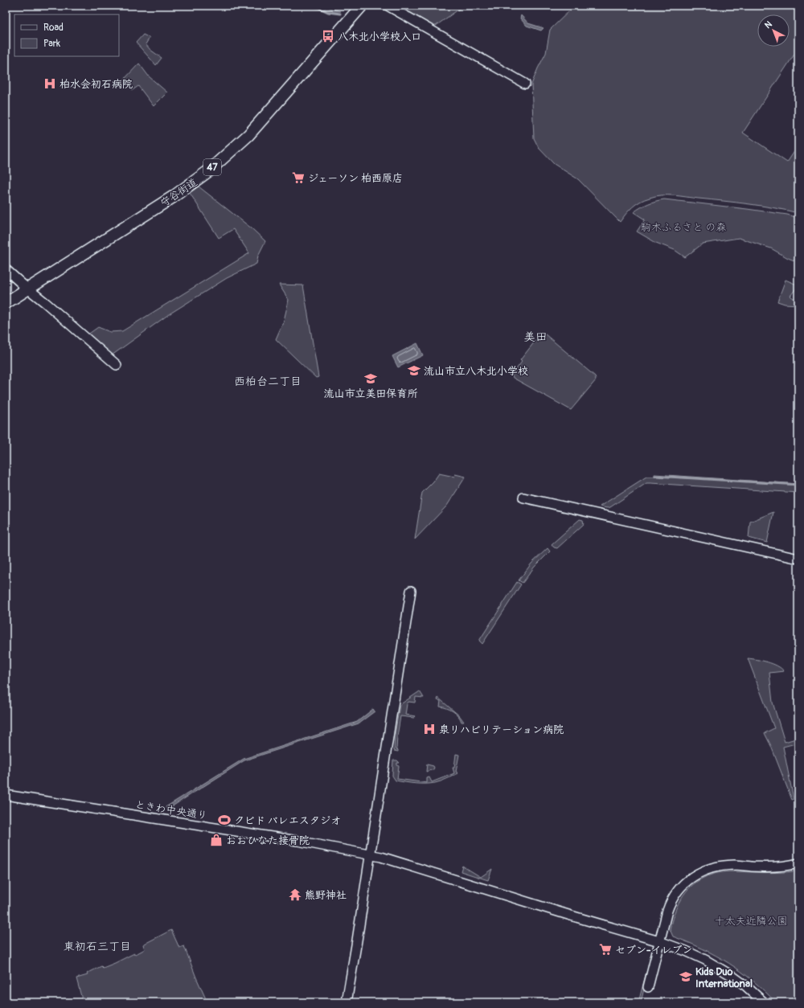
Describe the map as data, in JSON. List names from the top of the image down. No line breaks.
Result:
{"streets":{"main road":["47","守谷街道"],"street":["ときわ中央通り"]},"districts":["美田","西柏台二丁目","東初石三丁目"],"parks":["駒木ふるさと の森","十太夫近隣公園"],"places":{"bus stop":["八木北小学校入口"],"hospital":["柏水会初石病院","泉リハビリテーション病院"],"supermarket":["ジェーソン 柏西原店","セブン-イレブン"],"school or university":["流山市立八木北小学校","流山市立美田保育所","Kids Duo International"],"sports":["クビド バレエスタジオ"],"shop":["おおひなた接骨院"],"temple":["熊野神社"]},"legend":["Road","Park"],"north":"top left"}
